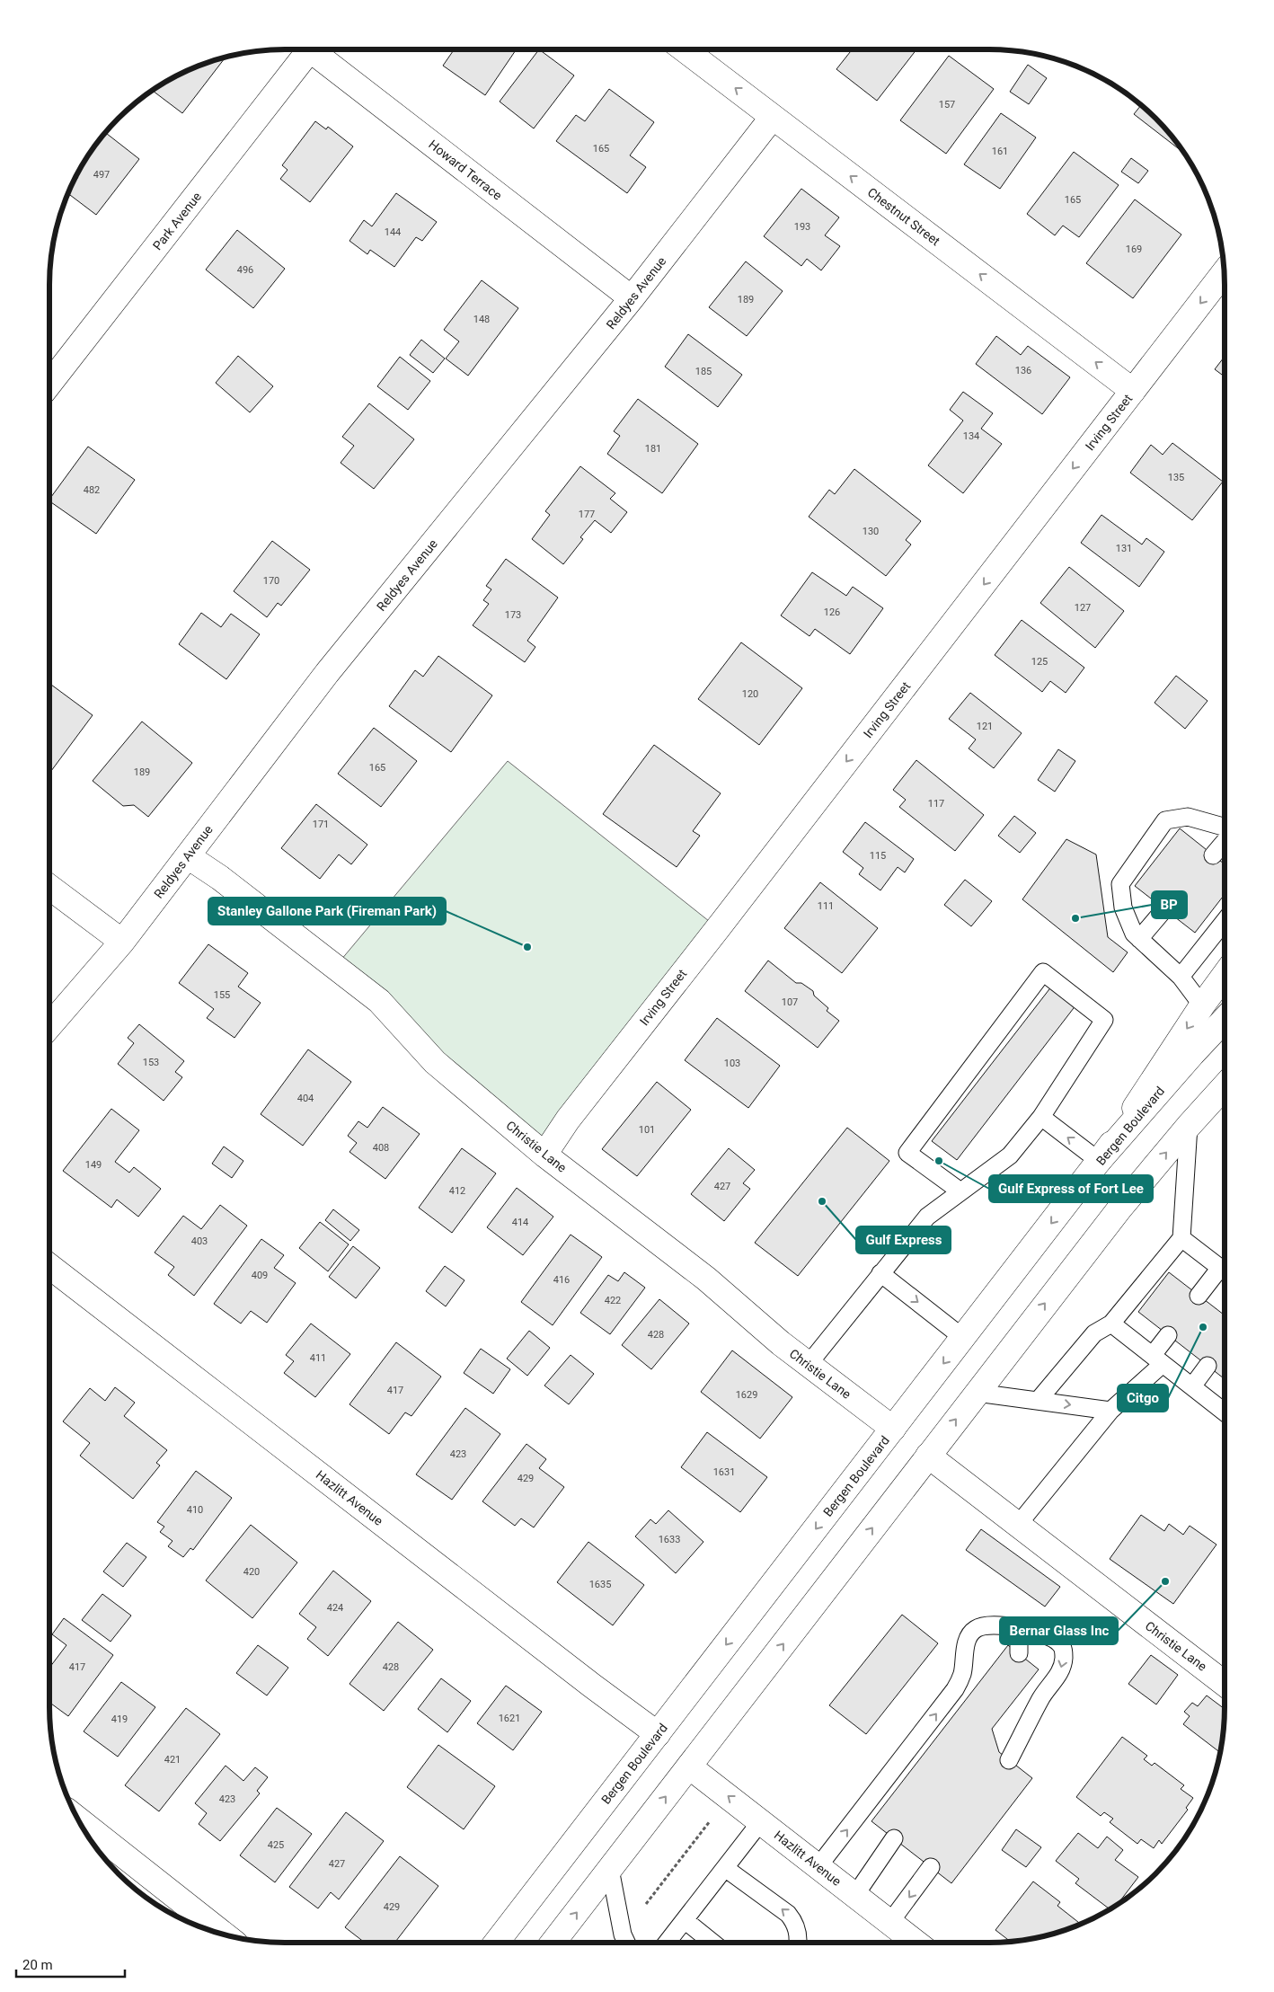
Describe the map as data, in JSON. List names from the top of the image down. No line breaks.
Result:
{"streets":{"main road":["Howard Terrace","Chestnut Street","Park Avenue","Reldyes Avenue","Irving Street","Bergen Boulevard","Christie Lane","Hazlitt Avenue"]},"crossings":[["Howard Terrace","Reldyes Avenue"],["Chestnut Street","Reldyes Avenue"],["Chestnut Street","Irving Street"],["Reldyes Avenue","Christie Lane"],["Irving Street","Christie Lane"],["Bergen Boulevard","Christie Lane"],["Bergen Boulevard","Hazlitt Avenue"]],"one_way":["Chestnut Street","Irving Street"],"places":["BP","Stanley Gallone Park (Fireman Park)","Gulf Express of Fort Lee","Gulf Express","Citgo","Bernar Glass Inc"],"house_numbers":["157","165","161","497","165","193","144","169","496","189","148","136","185","134","181","135","482","177","130","131","170","127","126","173","125","120","121","165","189","117","171","115","111","155","107","153","103","404","101","408","149","427","412","414","403","409","416","422","428","411","417","1629","423","1631","429","410","1633","420","1635","424","417","428","1621","419","421","423","425","427","429"],"scale_bar":"20 m"}
